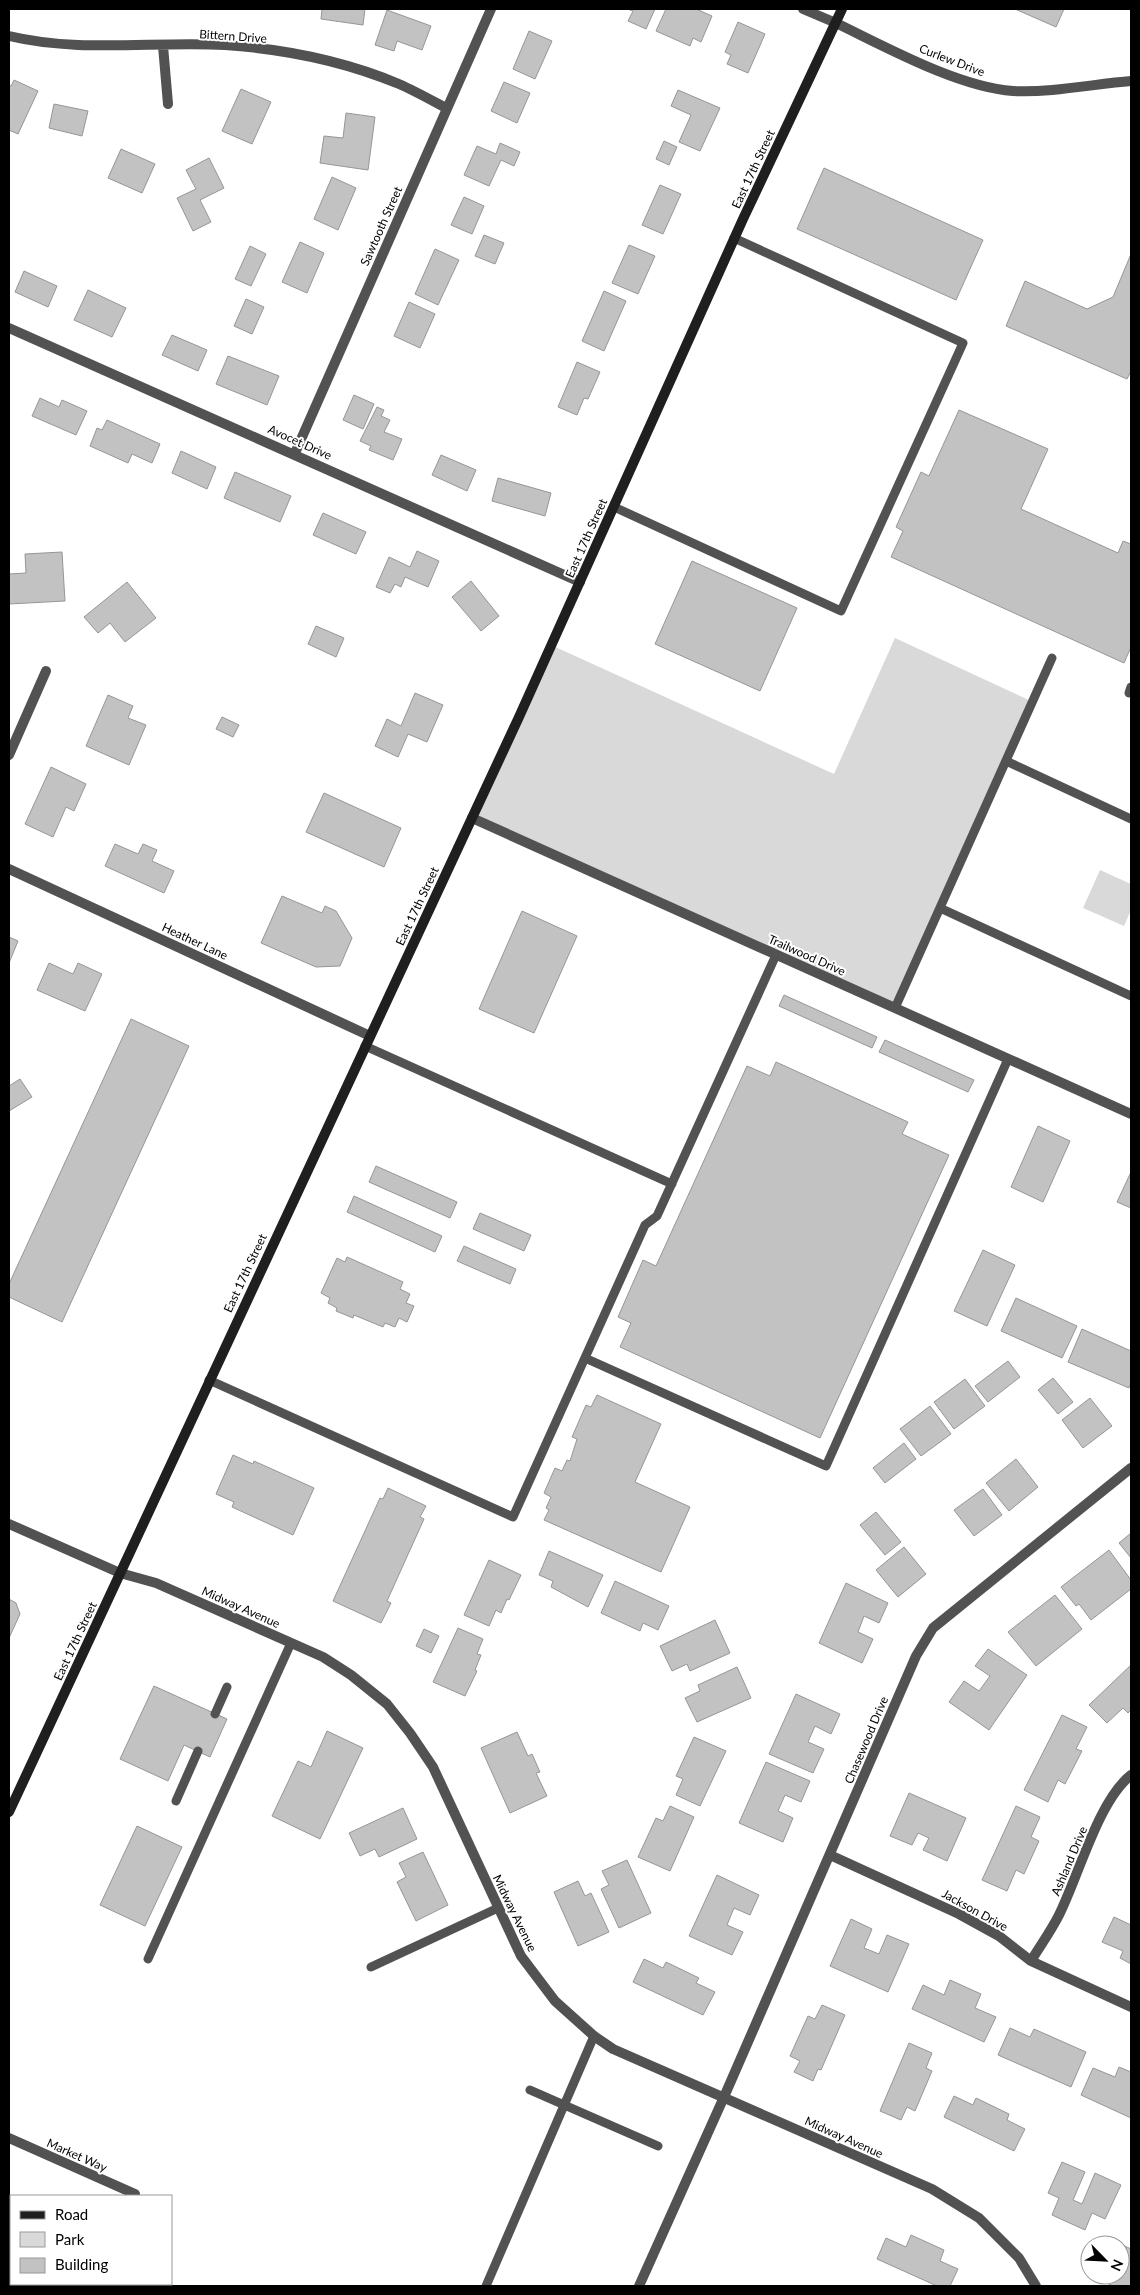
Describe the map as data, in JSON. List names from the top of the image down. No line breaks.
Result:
{"streets":{"main road":["East 17th Street"],"street":["Bittern Drive","Curlew Drive","Sawtooth Street","Avocet Drive","Heather Lane","Trailwood Drive","Midway Avenue","Chasewood Drive","Ashland Drive","Jackson Drive","Market Way"]},"crossings":[["Bittern Drive","Sawtooth Street"],["Curlew Drive","East 17th Street"],["East 17th Street","Avocet Drive"],["East 17th Street","Heather Lane"],["East 17th Street","Trailwood Drive"],["East 17th Street","Midway Avenue"],["Sawtooth Street","Avocet Drive"],["Midway Avenue","Chasewood Drive"],["Chasewood Drive","Jackson Drive"],["Ashland Drive","Jackson Drive"]],"legend":["Road","Park","Building"],"north":"bottom right"}
